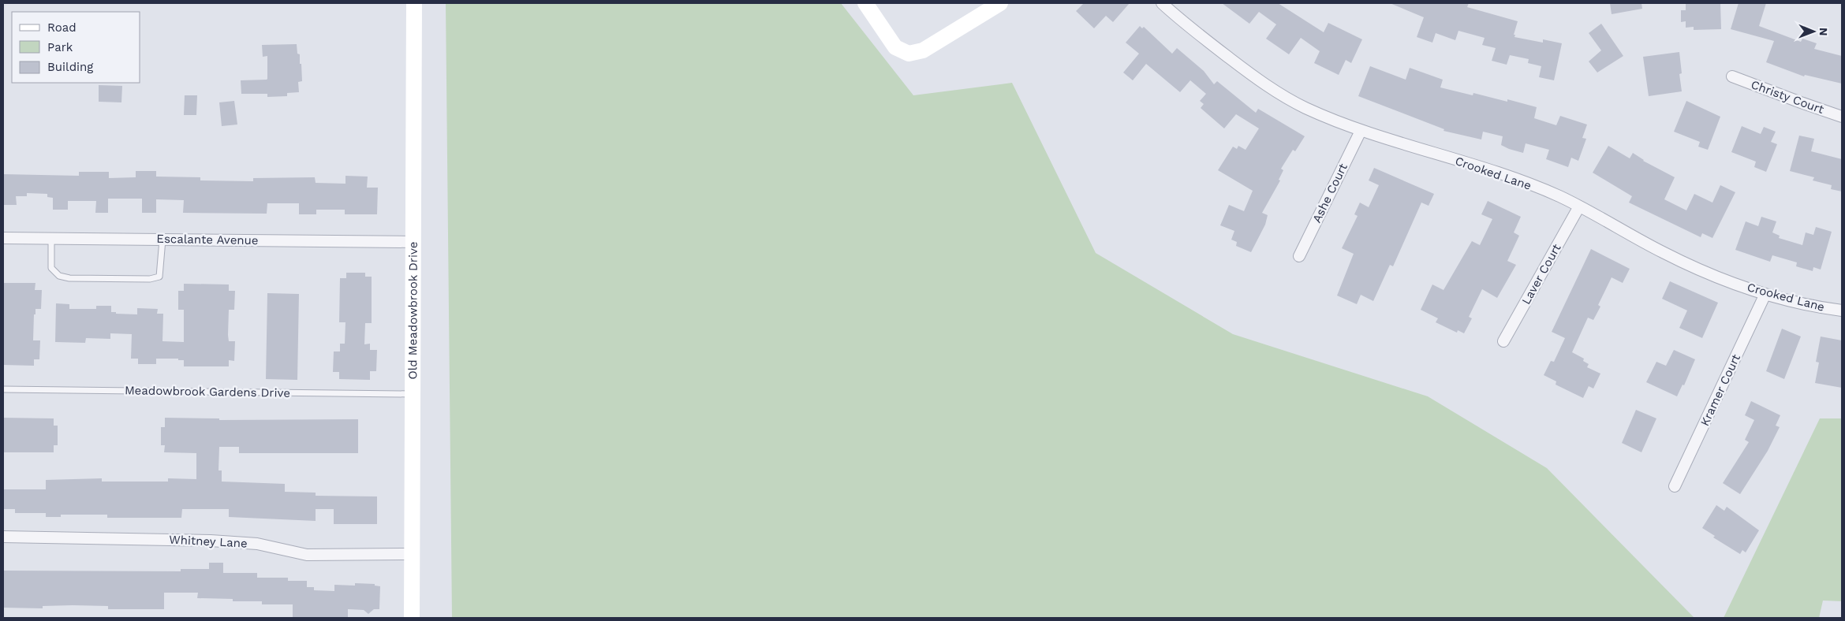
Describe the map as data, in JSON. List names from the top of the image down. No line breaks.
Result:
{"streets":{"main road":["Old Meadowbrook Drive"],"street":["Christy Court","Crooked Lane","Ashe Court","Escalante Avenue","Laver Court","Kramer Court","Whitney Lane"],"lane":["Meadowbrook Gardens Drive"]},"crossings":[["Crooked Lane","Ashe Court"],["Crooked Lane","Laver Court"],["Crooked Lane","Kramer Court"],["Escalante Avenue","Old Meadowbrook Drive"],["Old Meadowbrook Drive","Meadowbrook Gardens Drive"],["Old Meadowbrook Drive","Whitney Lane"]],"legend":["Road","Park","Building"],"north":"right"}
